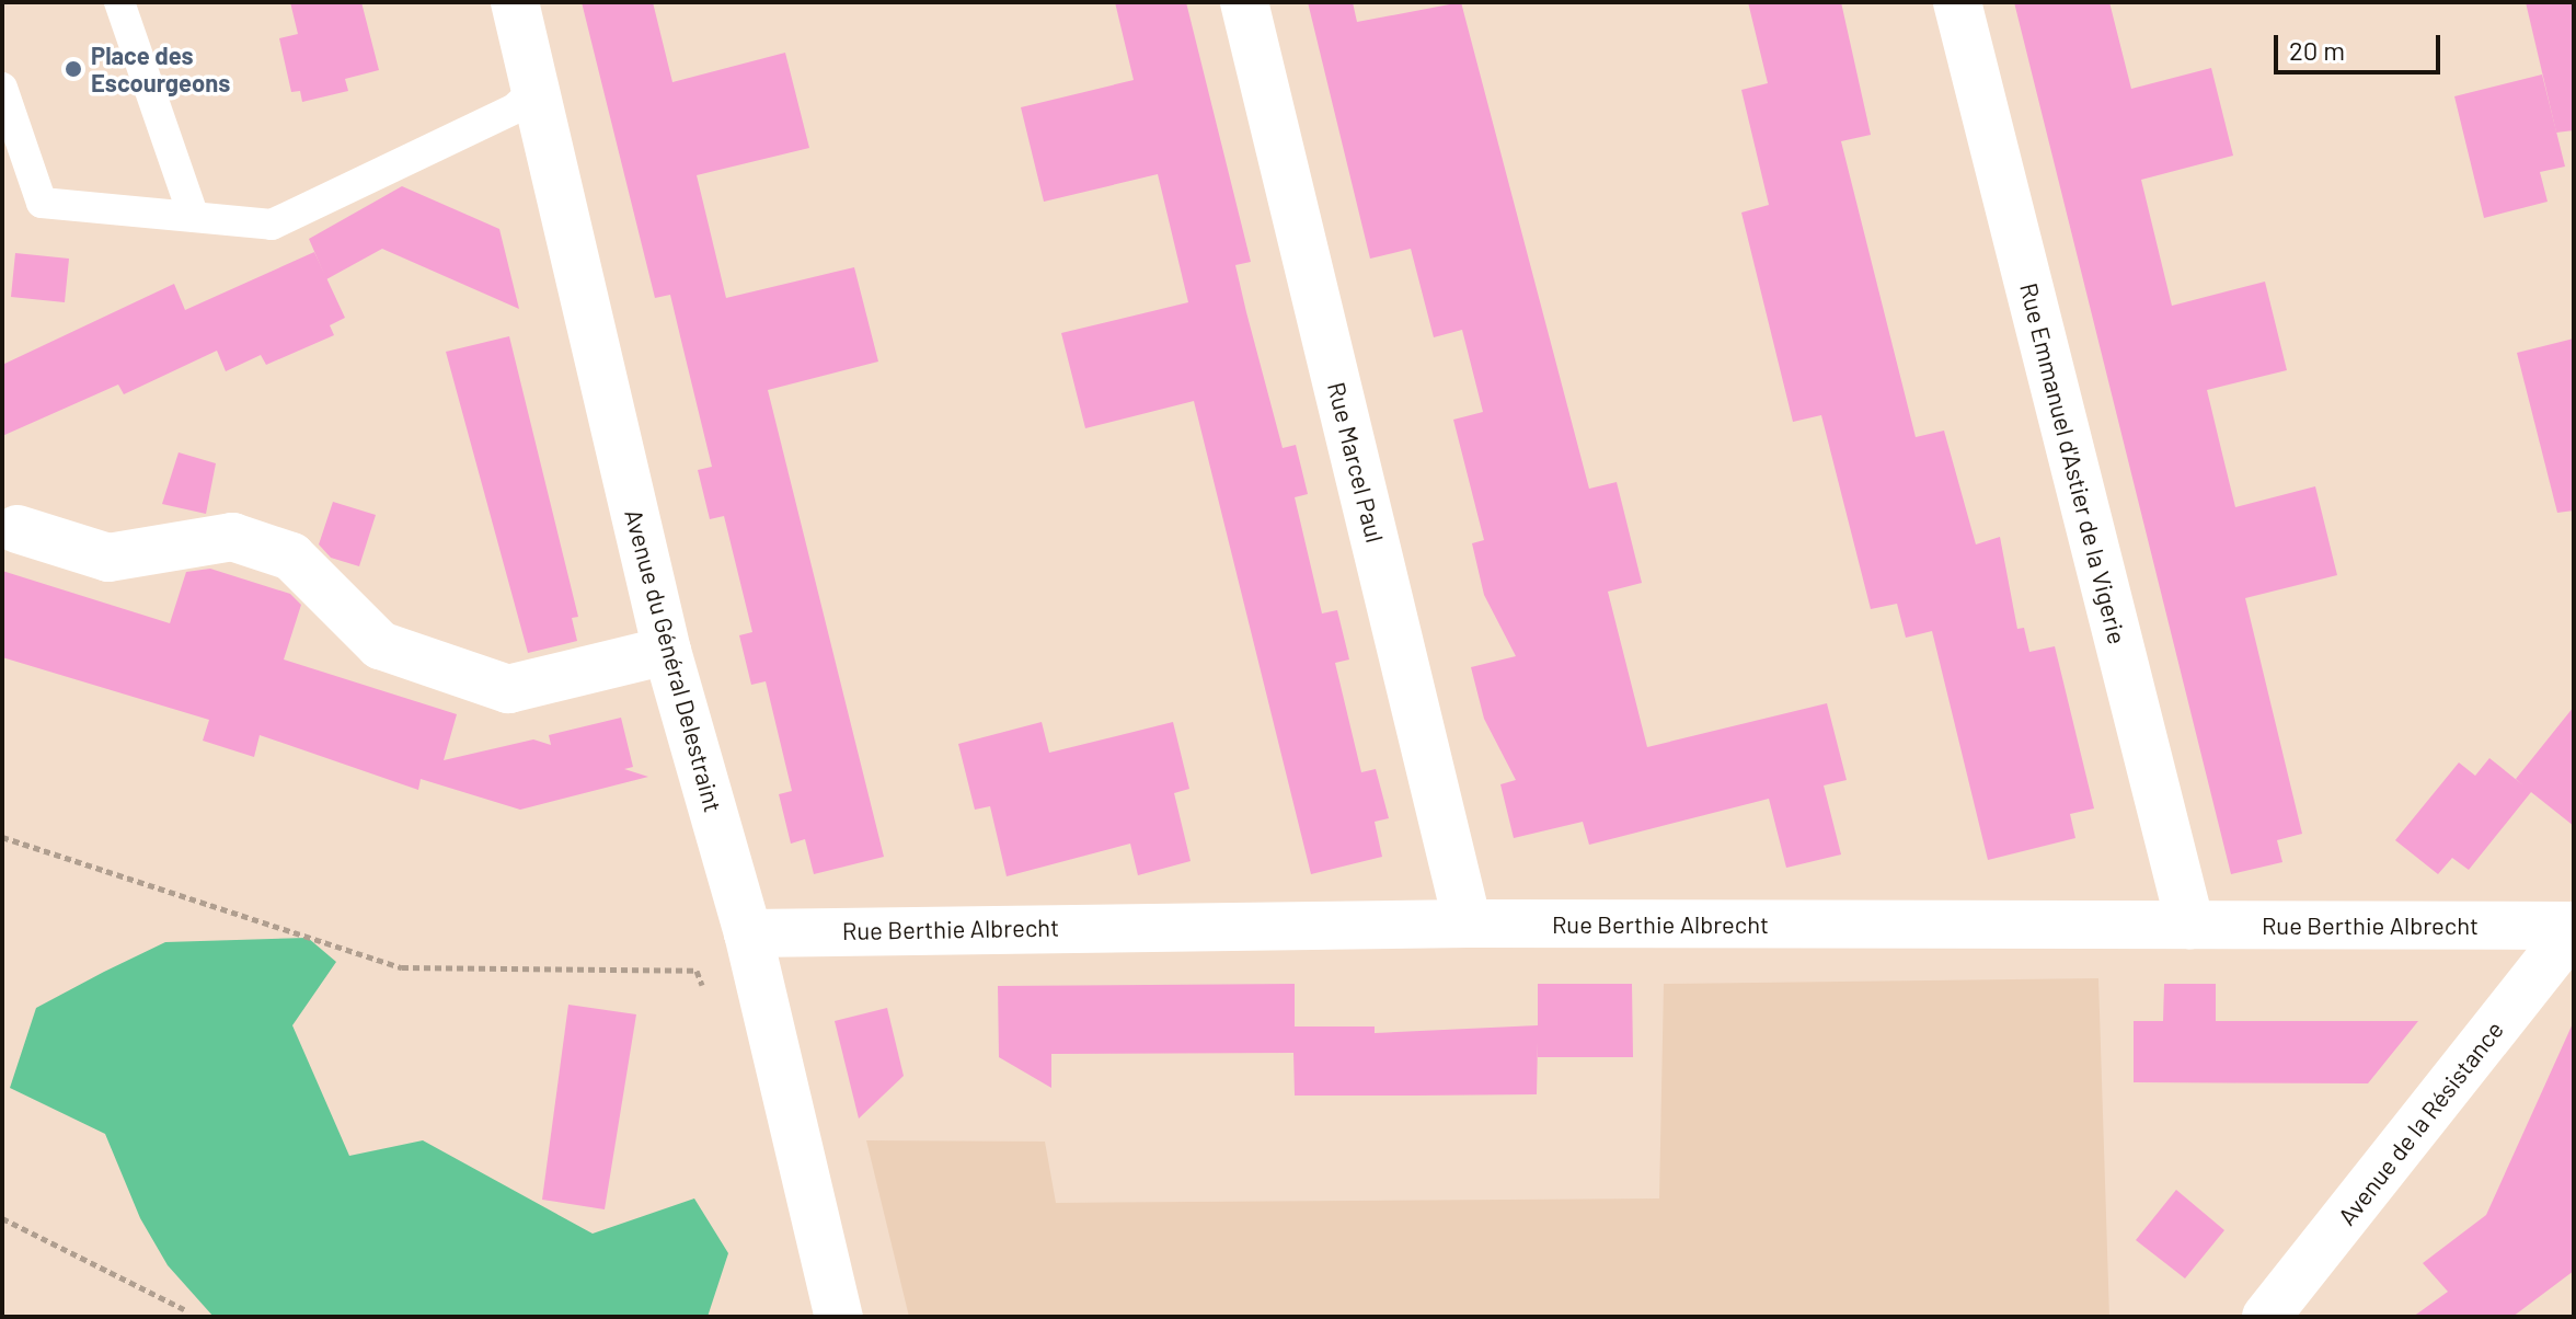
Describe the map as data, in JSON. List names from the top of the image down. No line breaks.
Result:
{"streets":{"street":["Rue Marcel Paul","Rue Emmanuel d'Astier de la Vigerie","Avenue du Général Delestraint","Rue Berthie Albrecht","Avenue de la Résistance"]},"crossings":[["Rue Marcel Paul","Rue Berthie Albrecht"],["Rue Emmanuel d'Astier de la Vigerie","Rue Berthie Albrecht"],["Avenue du Général Delestraint","Rue Berthie Albrecht"],["Rue Berthie Albrecht","Avenue de la Résistance"]],"places":["Place des Escourgeons"],"scale_bar":"20 m"}
